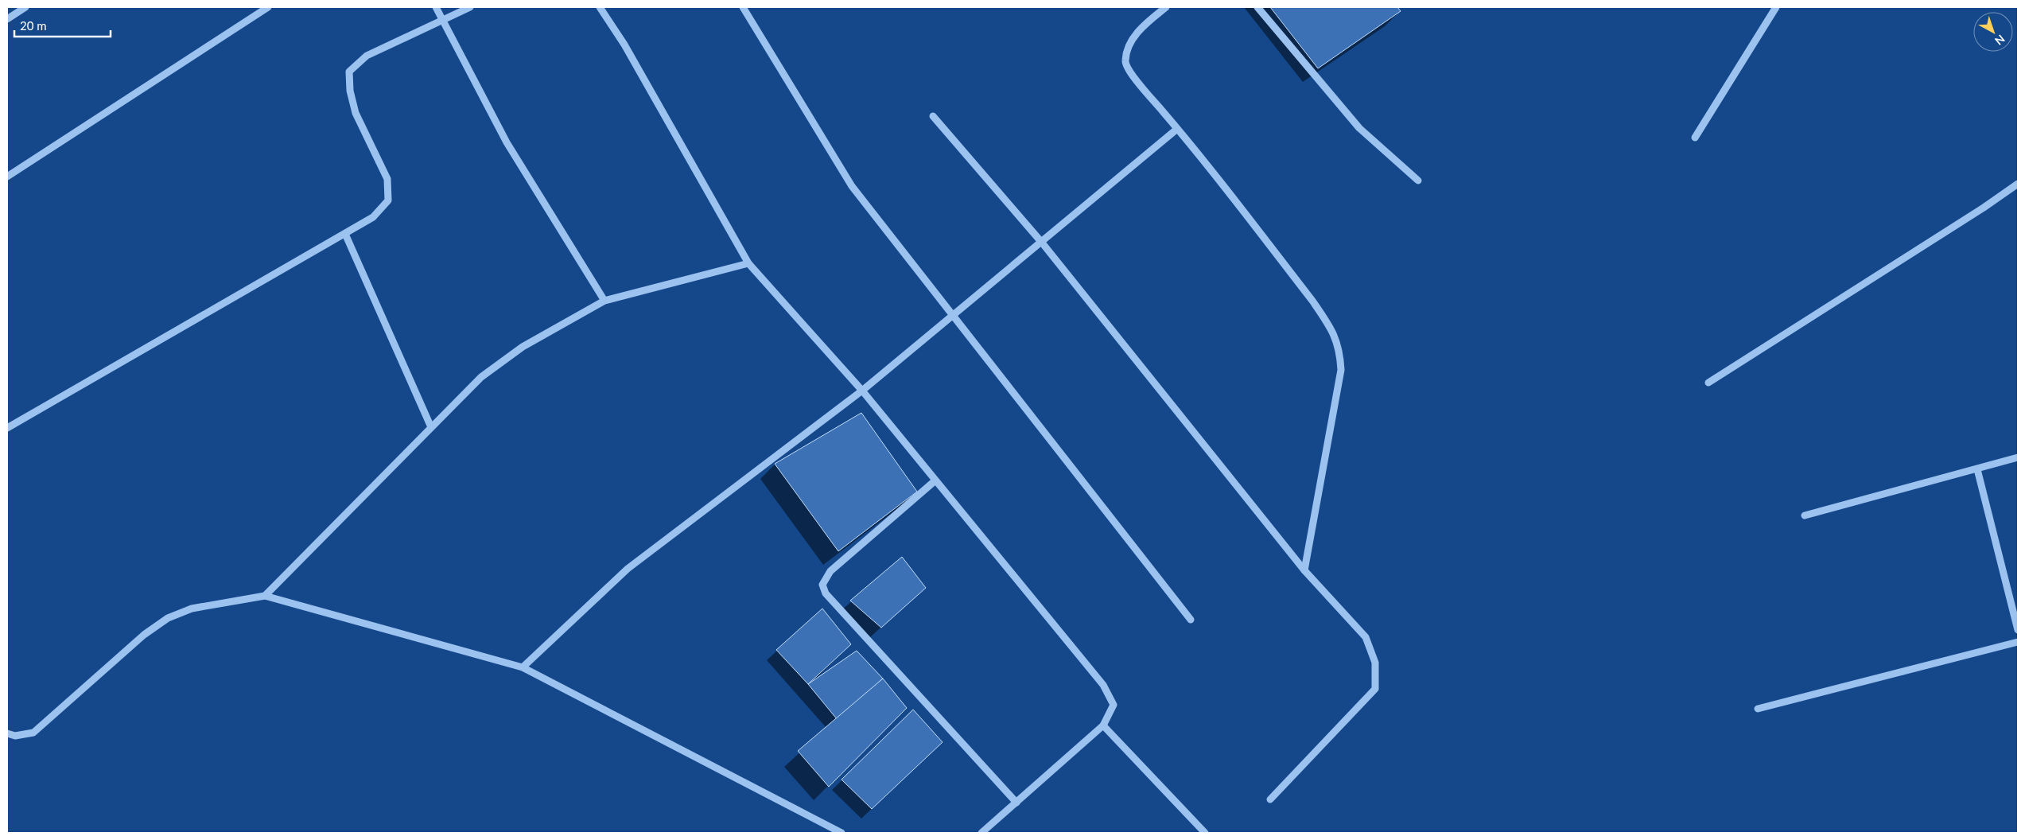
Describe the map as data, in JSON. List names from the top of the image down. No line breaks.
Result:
{"scale_bar":"20 m","north":"bottom right"}
